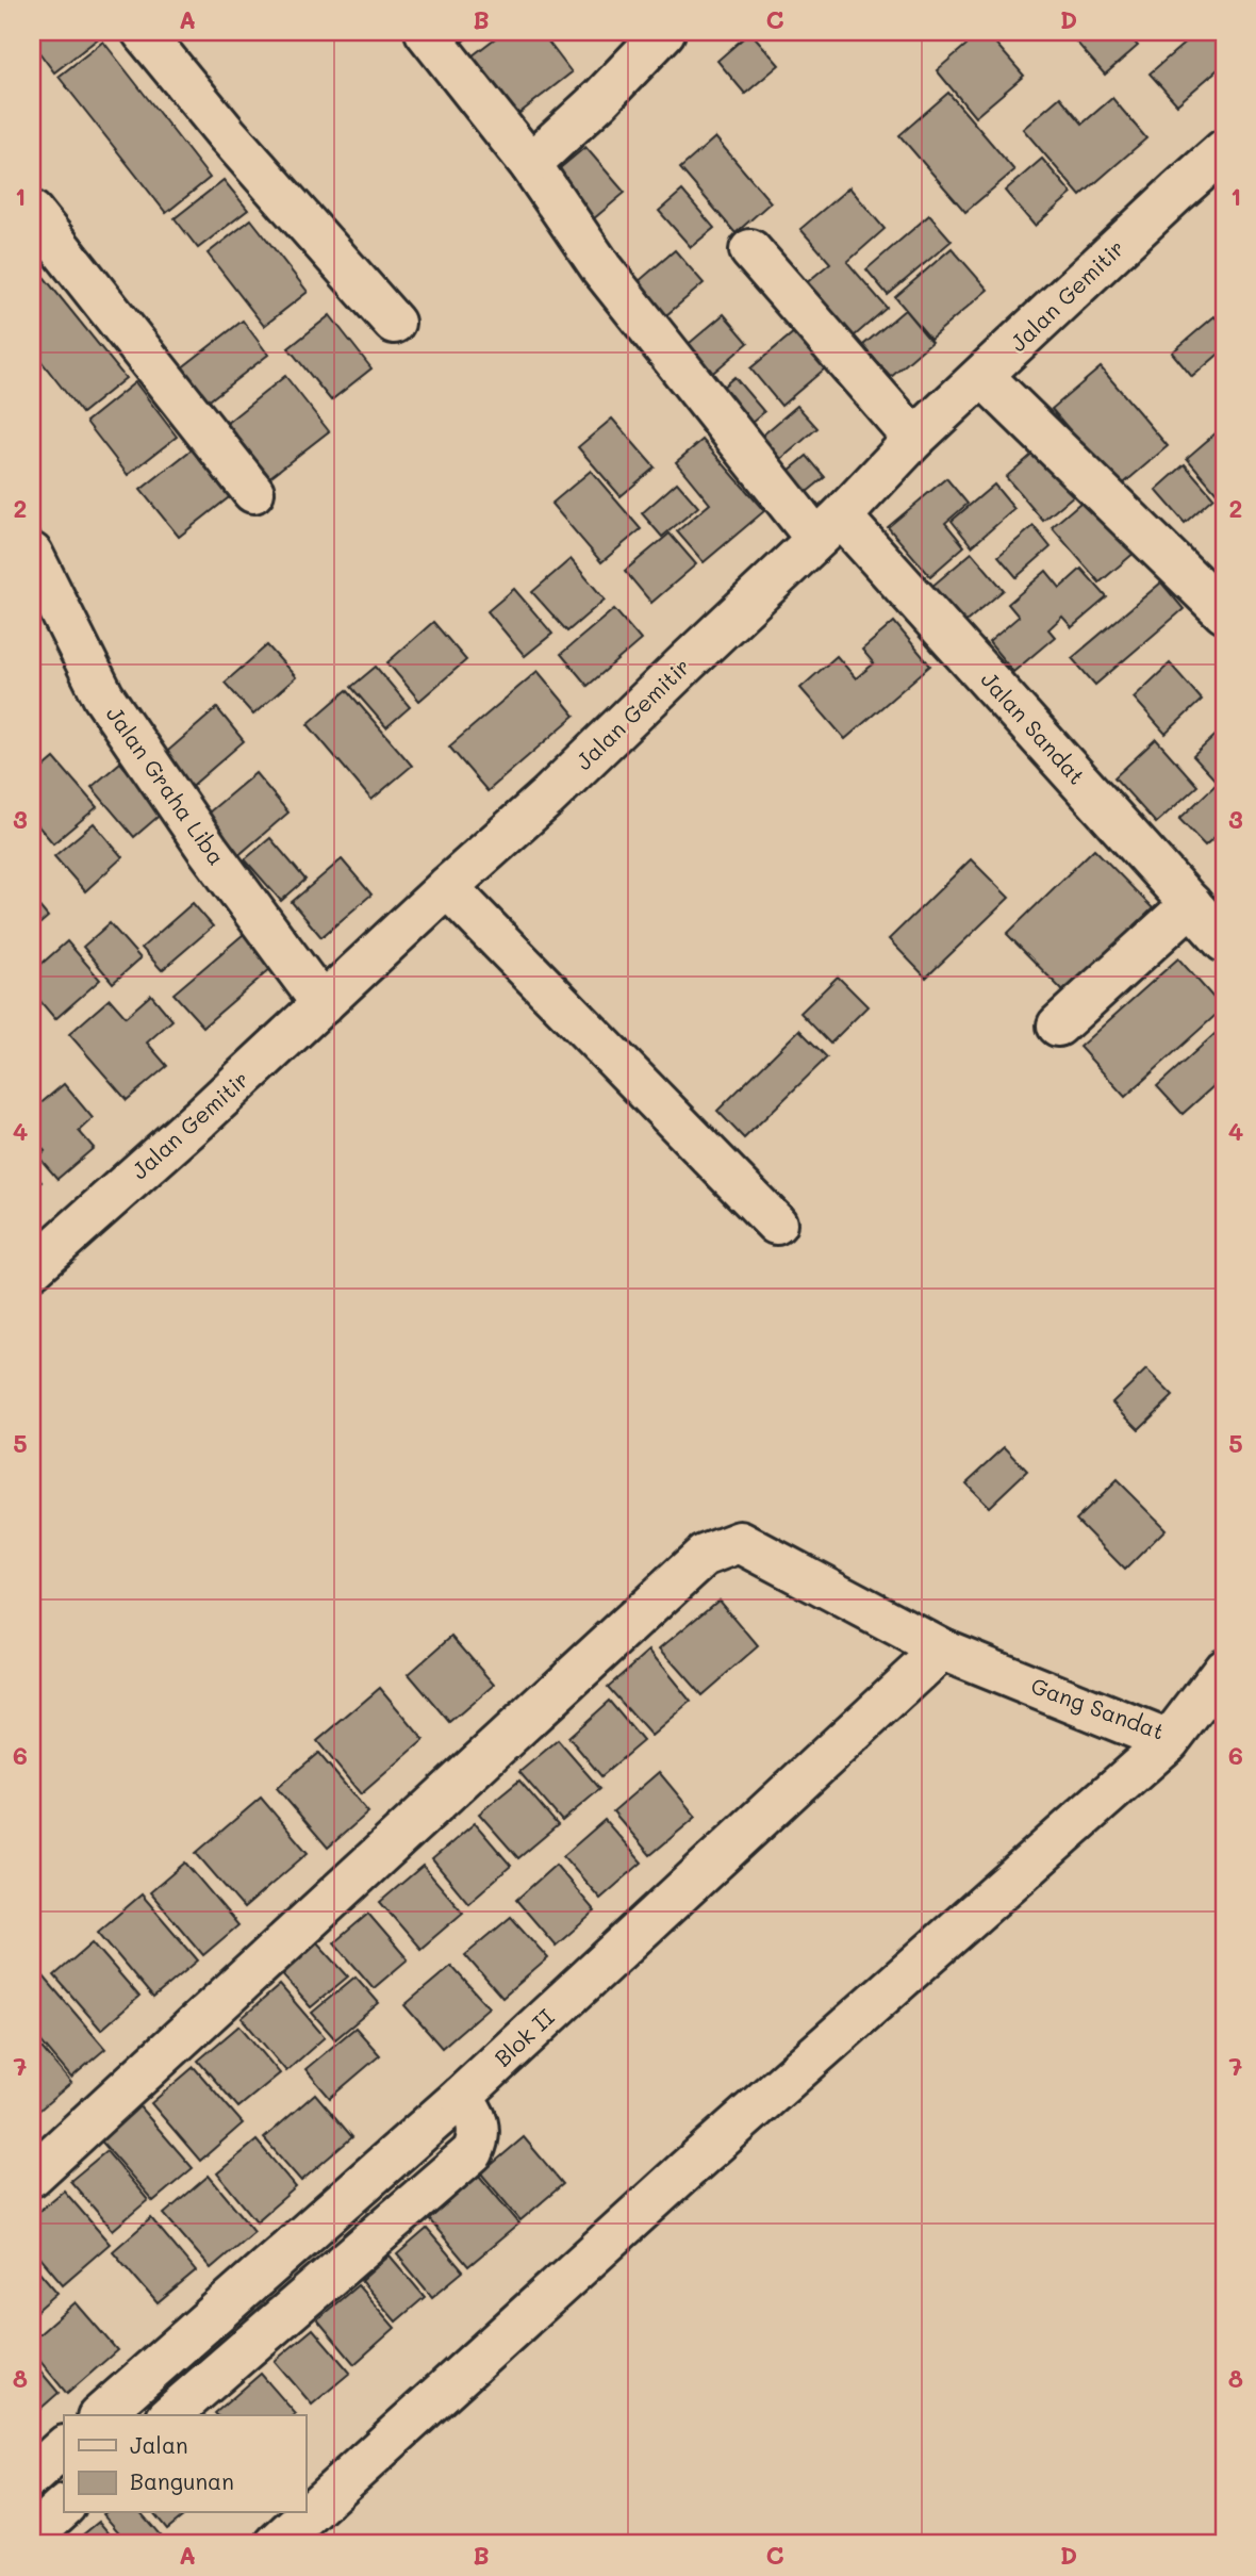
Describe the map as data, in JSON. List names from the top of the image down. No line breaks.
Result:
{"streets":{"street":["Jalan Gemitir","Jalan Sandat","Jalan Graha Liba","Gang Sandat","Blok II"]},"crossings":[["Jalan Gemitir","Jalan Sandat"],["Jalan Gemitir","Jalan Graha Liba"],["Gang Sandat","Blok II"]],"legend":["Jalan","Bangunan"],"grid":{"columns":["A","B","C","D"],"rows":["1","2","3","4","5","6","7","8"]}}
